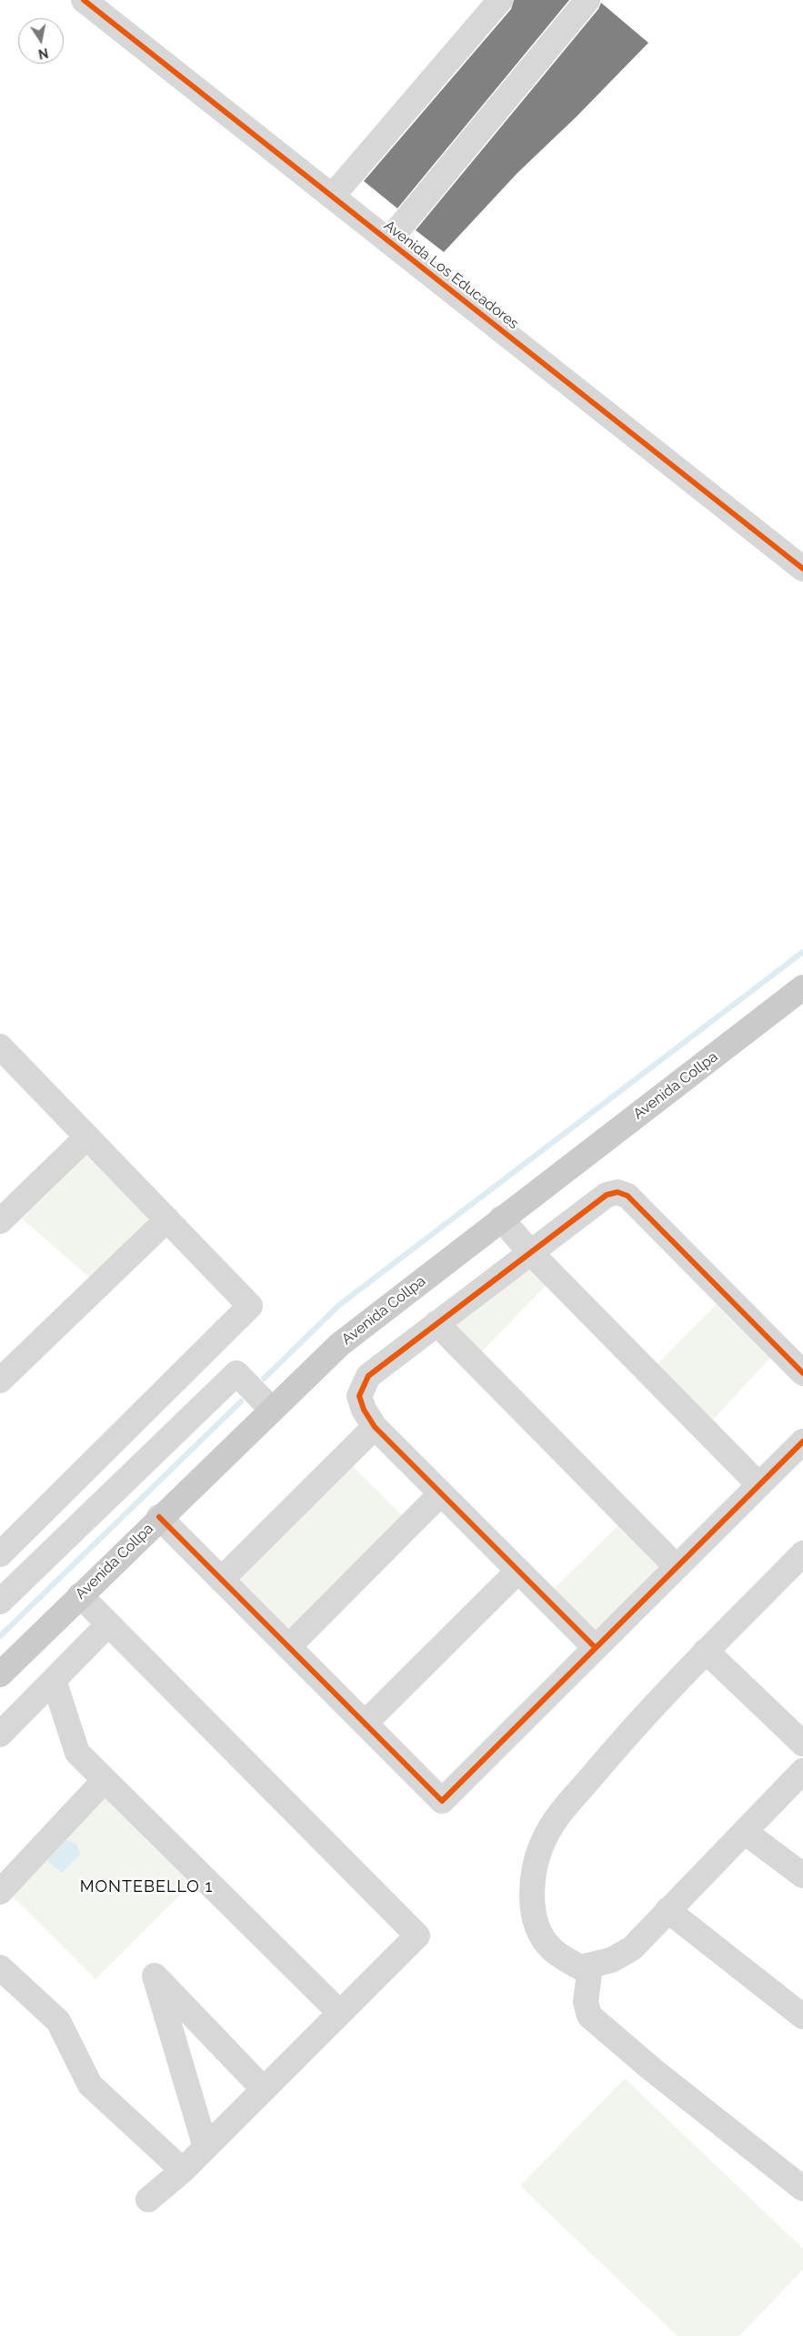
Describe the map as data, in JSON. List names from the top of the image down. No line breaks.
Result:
{"streets":{"main road":["Avenida Collpa"],"street":["Avenida Los Educadores"]},"districts":["MONTEBELLO 1"],"north":"bottom"}
